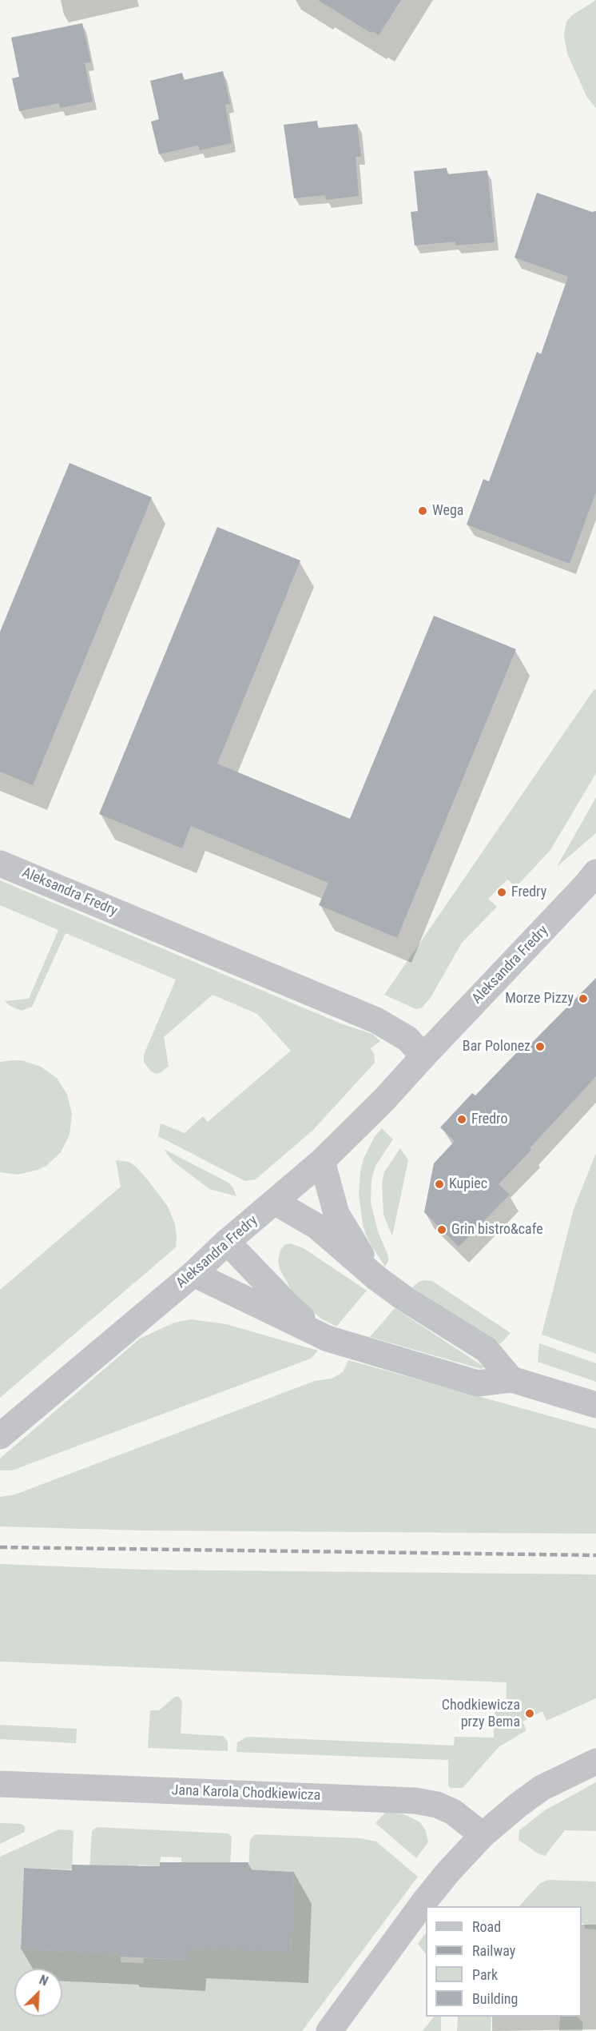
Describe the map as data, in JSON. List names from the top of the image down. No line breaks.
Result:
{"streets":{"street":["Aleksandra Fredry","Jana Karola Chodkiewicza"]},"places":["Wega","Fredry","Morze Pizzy","Bar Polonez","Fredro","Kupiec","Grin bistro&cafe","Chodkiewicza przy Bema"],"legend":["Road","Railway","Park","Building"],"north":"top right"}
